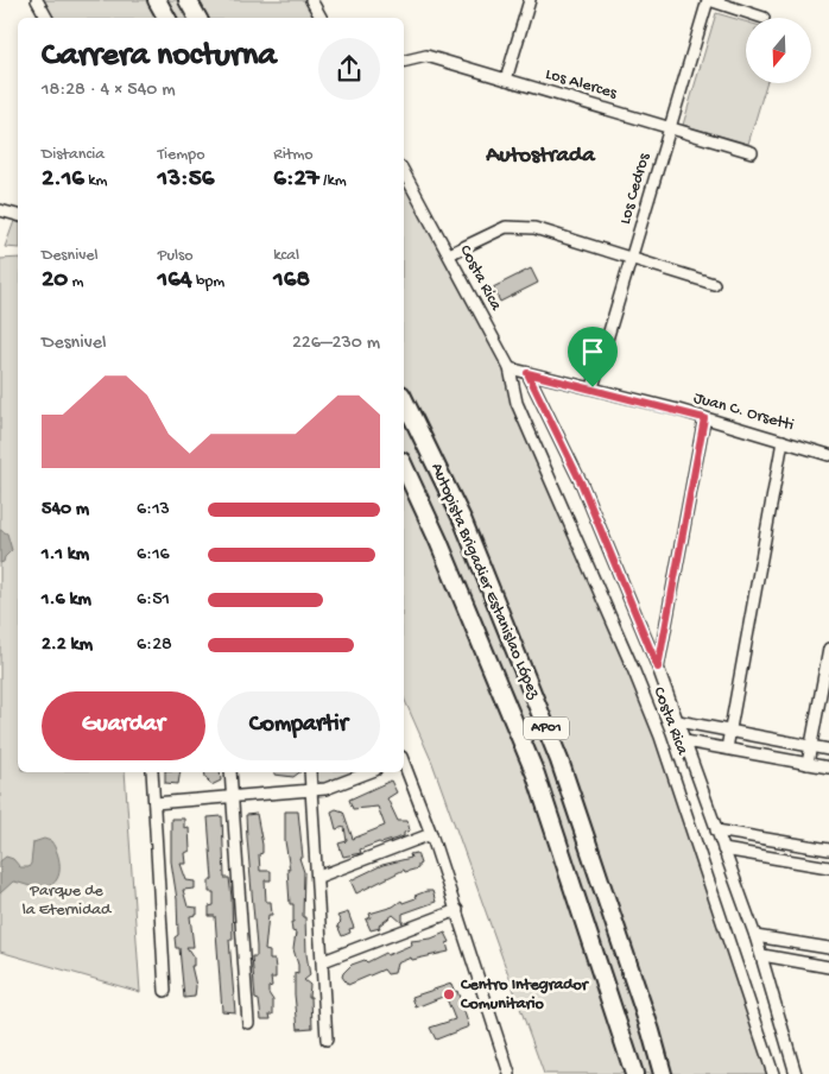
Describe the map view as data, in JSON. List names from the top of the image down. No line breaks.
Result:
{"streets":{"highway":["Autopista Brigadier Estanislao López","AP01"],"street":["Los Alerces","Los Cedros","Costa Rica","Juan C. Orsetti"]},"crossings":[["Los Alerces","Los Cedros"],["Los Cedros","Juan C. Orsetti"],["Costa Rica","Juan C. Orsetti"]],"districts":["Autostrada"],"parks":["Parque de la Eternidad"],"places":["Centro Integrador Comunitario"],"north":"bottom","page":{"heading":["Carrera nocturna","18:28 · 4 × 540 m"],"stats":[["Distancia","2.16 km"],["Tiempo","13:56"],["Ritmo","6:27 /km"],["Desnivel","20 m"],["Pulso","164 bpm"],["kcal","168"]],"chart":["Desnivel","226–230 m"],"list":[{"name":"540 m","note":"6:13"},{"name":"1.1 km","note":"6:16"},{"name":"1.6 km","note":"6:51"},{"name":"2.2 km","note":"6:28"}],"buttons":["Guardar","Compartir"]}}
